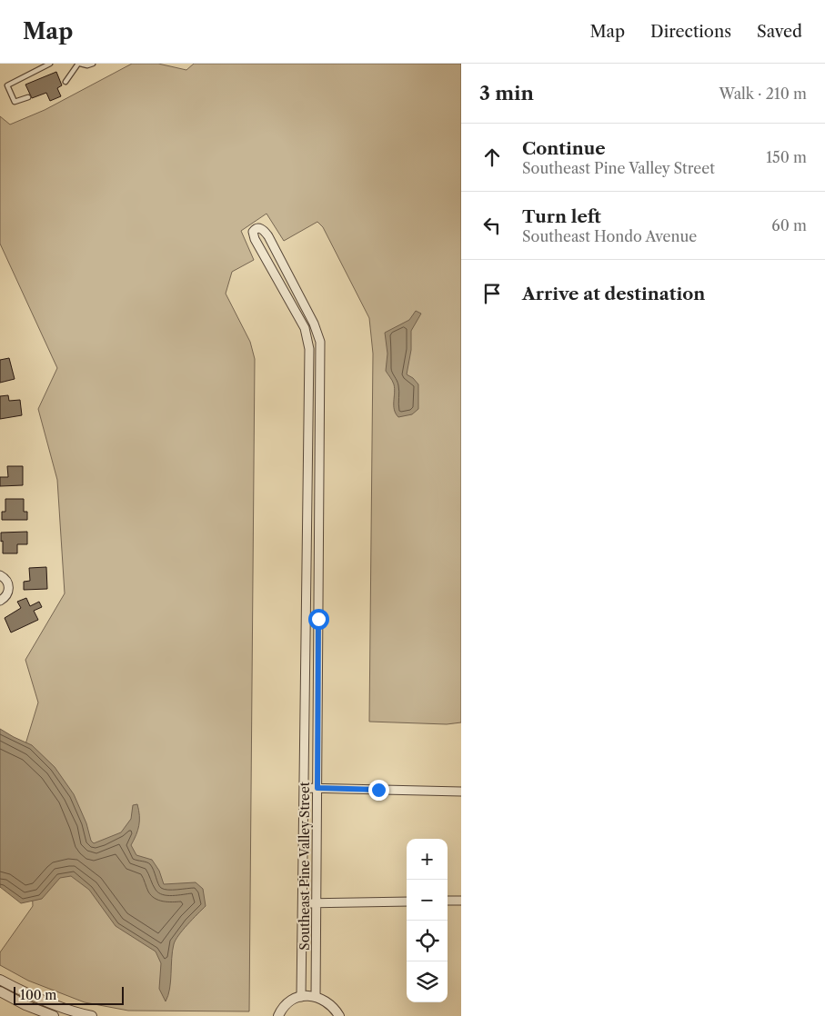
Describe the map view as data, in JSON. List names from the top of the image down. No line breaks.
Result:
{"streets":{"street":["Southeast Pine Valley Street"]},"scale_bar":"100 m","page":{"header":"Map","nav":["Map","Directions","Saved"],"heading":["3 min","Walk · 210 m"],"list":[["Continue","Southeast Pine Valley Street","150 m"],["Turn left","Southeast Hondo Avenue","60 m"],"Arrive at destination"],"map_buttons":["+","−"],"scale":"100 m"}}
